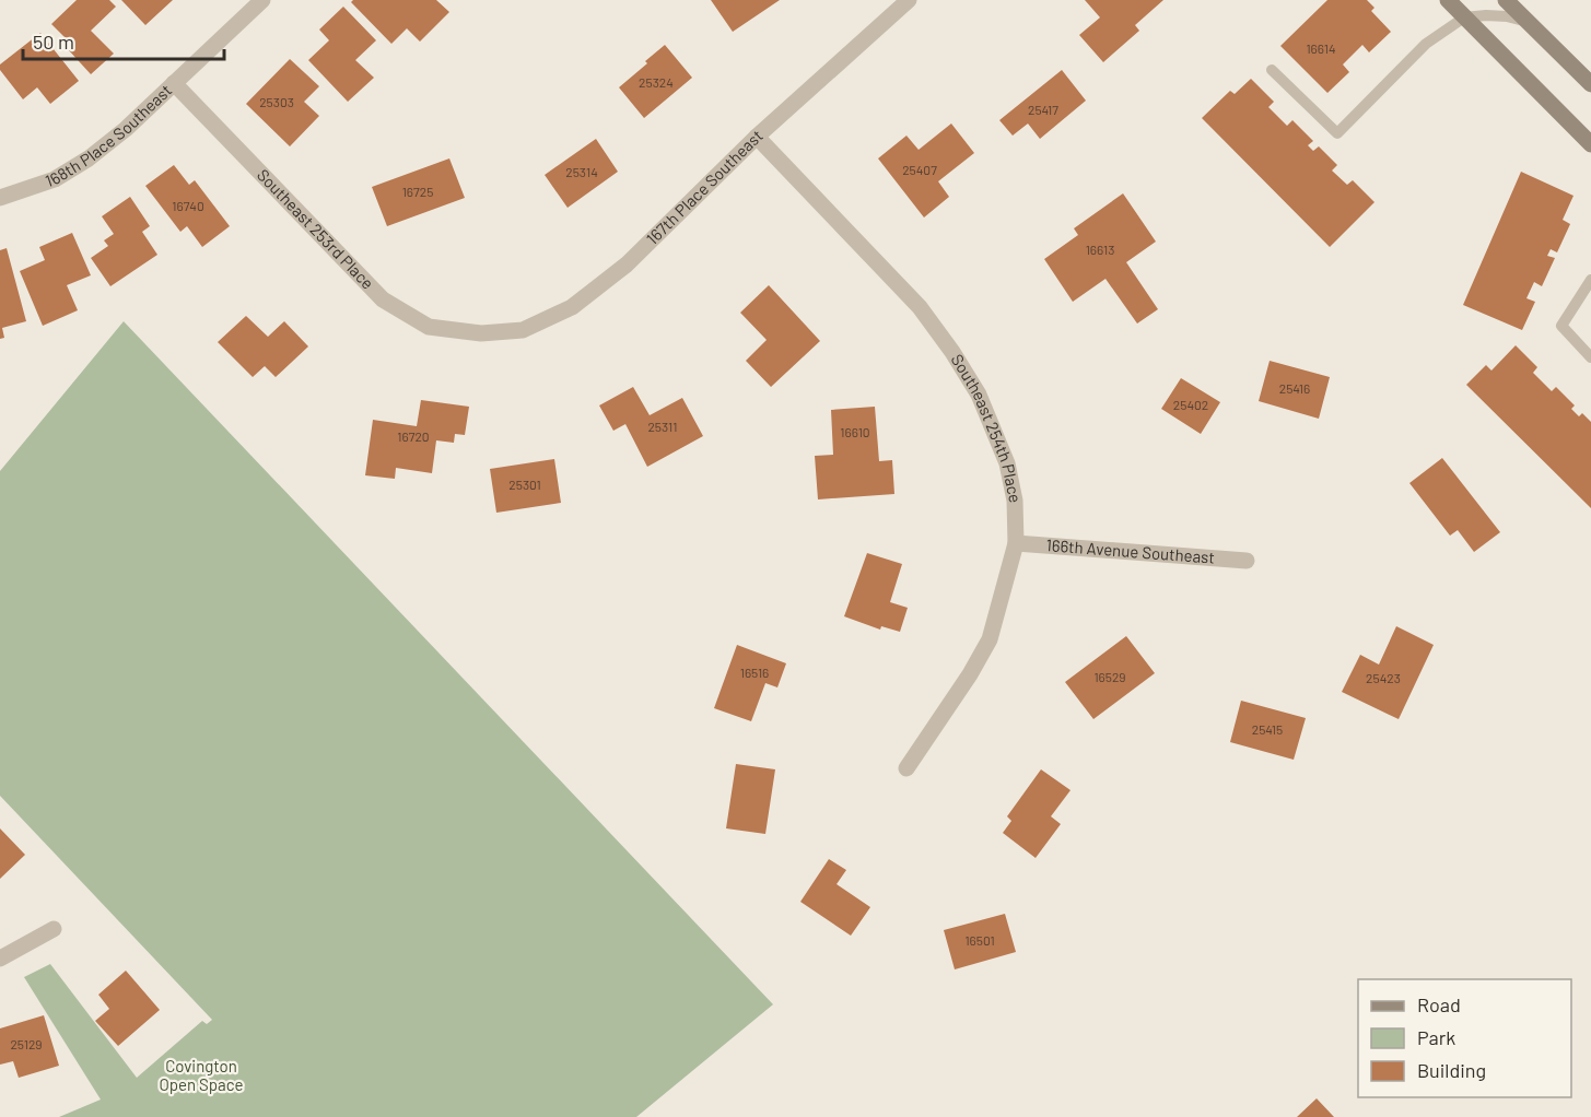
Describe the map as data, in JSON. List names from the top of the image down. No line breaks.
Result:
{"streets":{"street":["168th Place Southeast","167th Place Southeast","Southeast 253rd Place","Southeast 254th Place","166th Avenue Southeast"]},"crossings":[["168th Place Southeast","Southeast 253rd Place"],["167th Place Southeast","Southeast 253rd Place"],["167th Place Southeast","Southeast 254th Place"],["Southeast 254th Place","166th Avenue Southeast"]],"parks":["Covington Open Space"],"house_numbers":["16614","25324","25303","25417","25407","25314","16725","16740","16613","25416","25402","25311","16610","16720","25301","16516","16529","25423","25415","16501","25129"],"legend":["Road","Park","Building"],"scale_bar":"50 m"}
